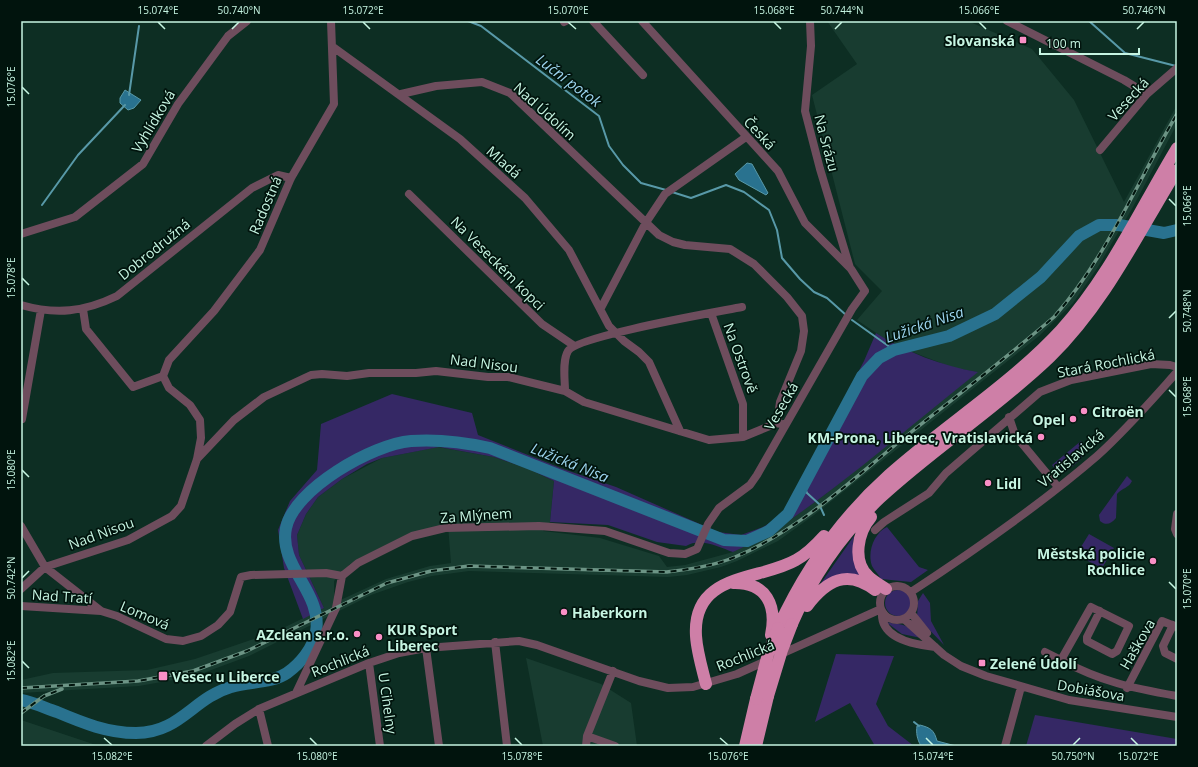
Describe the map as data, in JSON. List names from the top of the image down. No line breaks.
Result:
{"streets":{"street":["Vesecká","Nad Údolím","Vyhlídková","Česká","Na Srázu","Mladá","Radostná","Dobrodružná","Na Veseckém kopci","Na Ostrově","Nad Nisou","Stará Rochlická","Vratislavická","Za Mlýnem","Nad Tratí","Lomová","Haškova","Rochlická","Dobiášova","U Cihelny"]},"crossings":[["Vesecká","Nad Údolím"],["Vesecká","Česká"],["Vesecká","Na Srázu"],["Vesecká","Nad Nisou"],["Vesecká","Za Mlýnem"],["Nad Údolím","Mladá"],["Nad Údolím","Nad Nisou"],["Česká","Na Srázu"],["Mladá","Radostná"],["Mladá","Na Ostrově"],["Radostná","Dobrodružná"],["Radostná","Nad Nisou"],["Na Veseckém kopci","Na Ostrově"],["Na Ostrově","Nad Nisou"],["Nad Nisou","Nad Tratí"],["Nad Nisou","Lomová"],["Vratislavická","Rochlická"],["Vratislavická","Dobiášova"],["Za Mlýnem","Lomová"],["Nad Tratí","Lomová"],["Rochlická","Dobiášova"],["Rochlická","U Cihelny"]],"water":["Luční potok","Lužická Nisa"],"places":{"transit":["Slovanská","Zelené Údolí","Vesec u Liberce"],"other":["Citroën","Opel","KM-Prona, Liberec, Vratislavická","Lidl","Městská policie Rochlice","Haberkorn","AZclean s.r.o.","KUR Sport Liberec"]},"scale_bar":"100 m","coordinates":["15.074°E","50.740°N","15.072°E","15.070°E","15.068°E","50.744°N","15.066°E","50.746°N","15.076°E","15.078°E","50.748°N","15.080°E","50.742°N","15.082°E","50.750°N"]}
